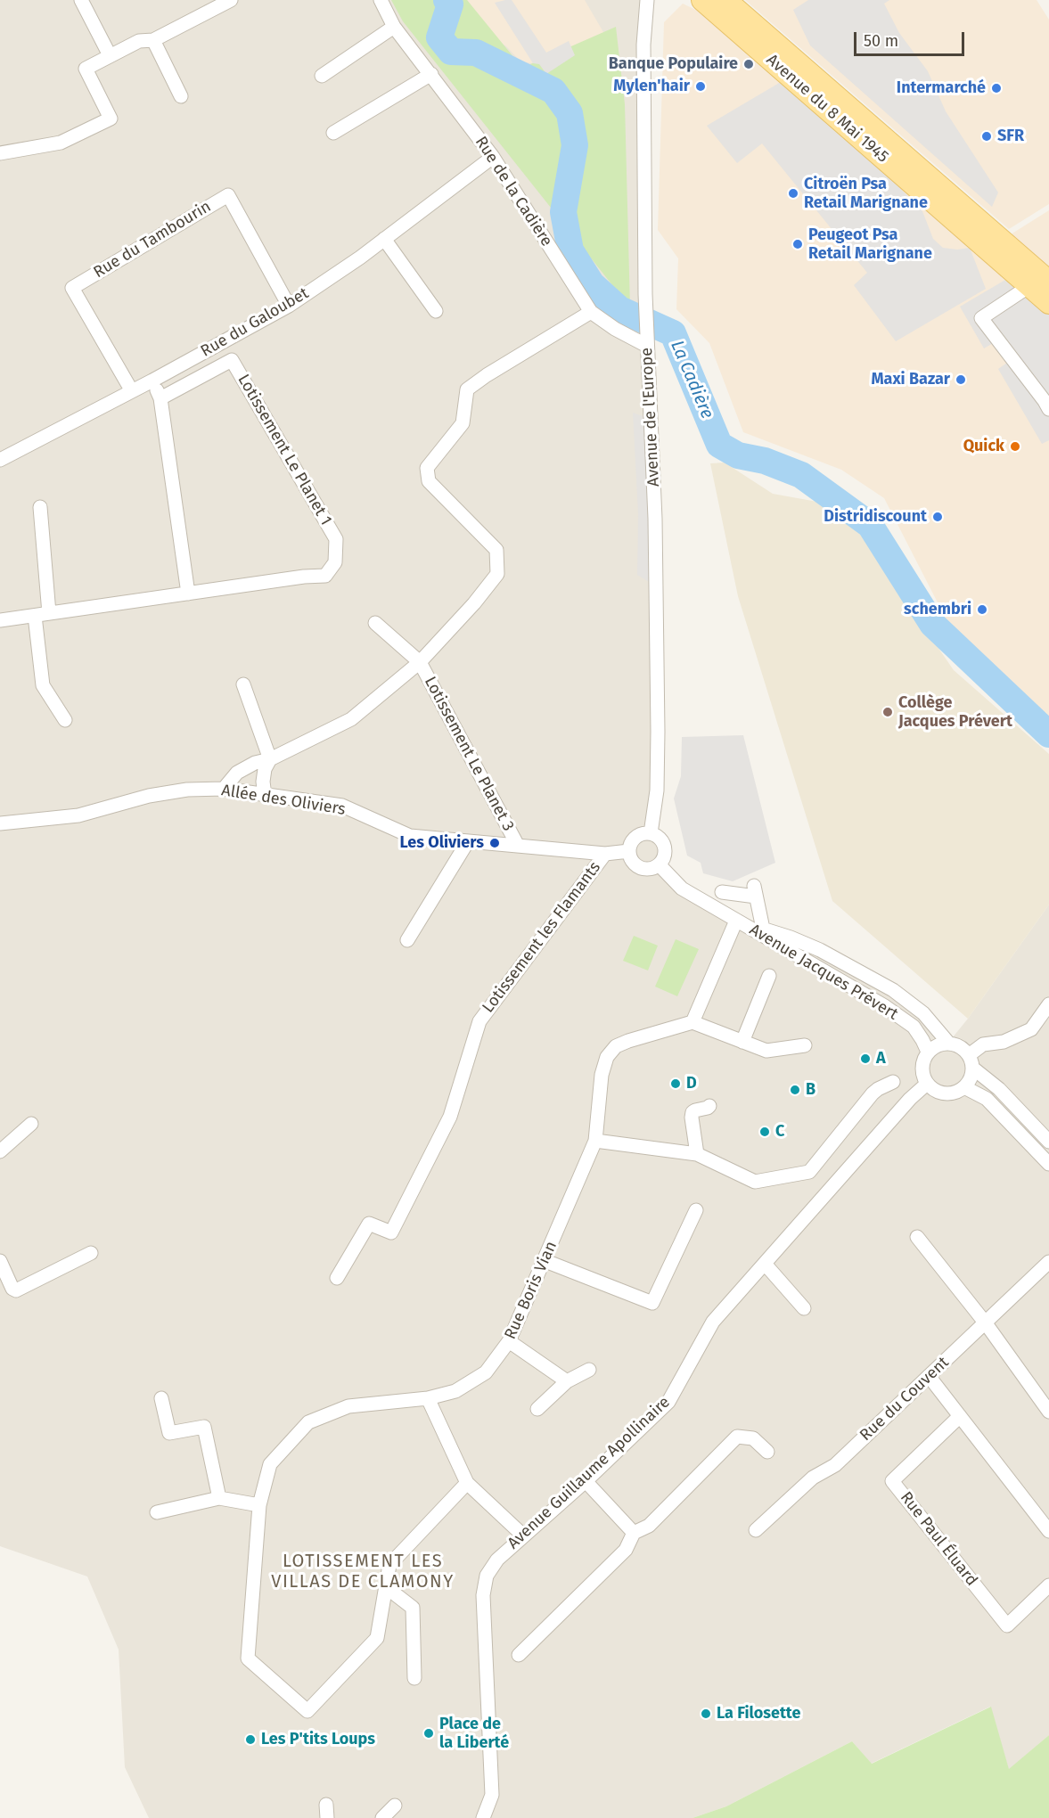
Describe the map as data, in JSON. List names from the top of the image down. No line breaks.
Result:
{"streets":{"main road":["Avenue du 8 Mai 1945"],"street":["Rue de la Cadière","Rue du Tambourin","Rue du Galoubet","Avenue de l'Europe","Lotissement Le Planet 1","Lotissement Le Planet 3","Allée des Oliviers","Lotissement les Flamants","Avenue Jacques Prévert","Rue Boris Vian","Rue du Couvent","Avenue Guillaume Apollinaire","Rue Paul Éluard"]},"crossings":[["Rue de la Cadière","Rue du Galoubet"],["Rue de la Cadière","Avenue de l'Europe"],["Rue du Tambourin","Rue du Galoubet"],["Avenue de l'Europe","Allée des Oliviers"],["Avenue de l'Europe","Avenue Jacques Prévert"],["Lotissement Le Planet 3","Allée des Oliviers"],["Allée des Oliviers","Lotissement les Flamants"],["Allée des Oliviers","Avenue Jacques Prévert"],["Avenue Jacques Prévert","Avenue Guillaume Apollinaire"]],"districts":["LOTISSEMENT LES VILLAS DE CLAMONY"],"water":["La Cadière"],"places":["Banque Populaire","Mylen'hair","Intermarché","SFR","Citroën Psa Retail Marignane","Peugeot Psa Retail Marignane","Maxi Bazar","Quick","Distridiscount","schembri","Collège Jacques Prévert","Les Oliviers","A","D","B","C","La Filosette","Place de la Liberté","Les P'tits Loups"],"scale_bar":"50 m"}
